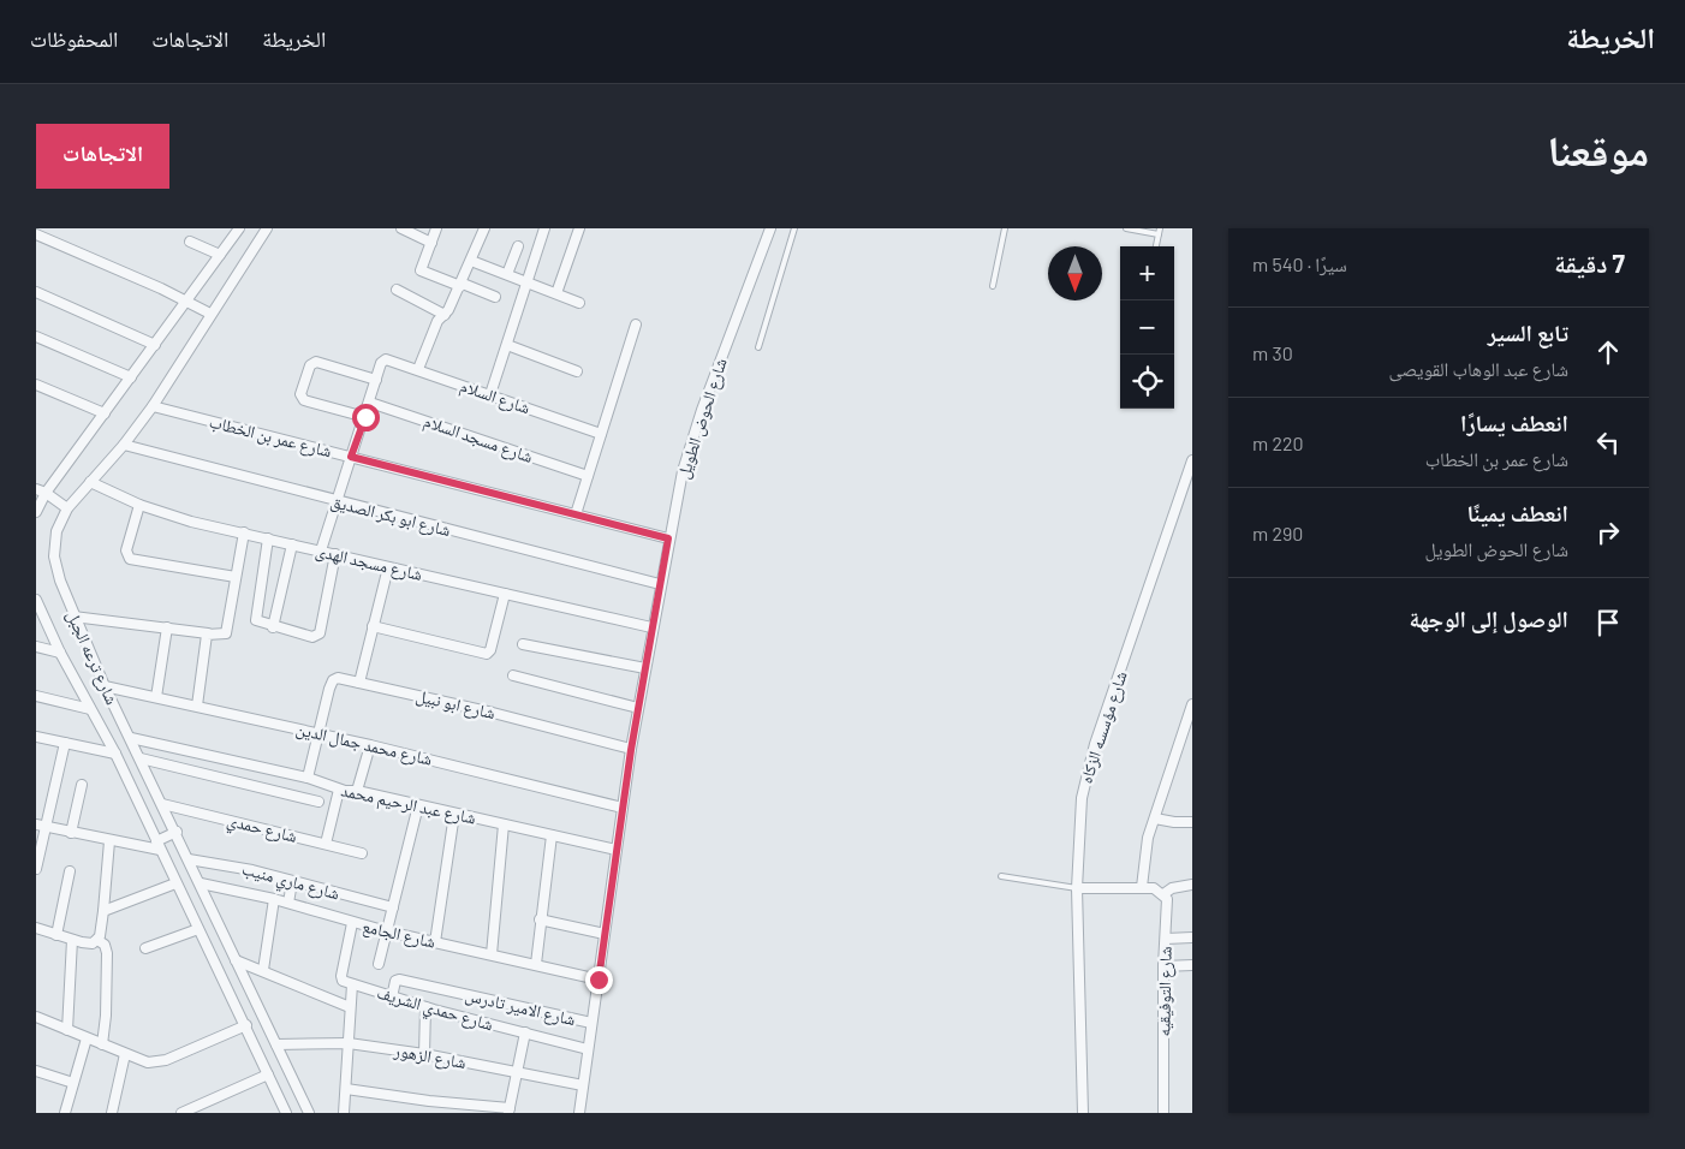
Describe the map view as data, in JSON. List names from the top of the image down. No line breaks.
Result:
{"streets":{"street":["شارع السلام","شارع الحوض الطويل","شارع عمر بن الخطاب","شارع مسجد السلام","شارع ابو بكر الصديق","شارع مسجد الهدى","شارع ترعه الجبل","شارع ابو نبيل","شارع مؤسسه الزكاه","شارع محمد جمال الدين","شارع عبد الرحيم محمد","شارع حمدي","شارع ماري منيب","شارع الجامع","شارع التوفيقيه","شارع الامير تادرس","شارع حمدي الشريف","شارع الزهور"]},"crossings":[["شارع الحوض الطويل","شارع عمر بن الخطاب"],["شارع الحوض الطويل","شارع ابو بكر الصديق"],["شارع الحوض الطويل","شارع مسجد الهدى"],["شارع الحوض الطويل","شارع ابو نبيل"],["شارع الحوض الطويل","شارع محمد جمال الدين"],["شارع الحوض الطويل","شارع عبد الرحيم محمد"],["شارع الحوض الطويل","شارع الجامع"],["شارع الحوض الطويل","شارع الامير تادرس"],["شارع الحوض الطويل","شارع حمدي الشريف"],["شارع الحوض الطويل","شارع الزهور"],["شارع عمر بن الخطاب","شارع ترعه الجبل"],["شارع ابو بكر الصديق","شارع ترعه الجبل"],["شارع مسجد الهدى","شارع ترعه الجبل"],["شارع ترعه الجبل","شارع محمد جمال الدين"],["شارع ترعه الجبل","شارع عبد الرحيم محمد"],["شارع ترعه الجبل","شارع حمدي"],["شارع ترعه الجبل","شارع ماري منيب"],["شارع ترعه الجبل","شارع الجامع"],["شارع ترعه الجبل","شارع الزهور"],["شارع ابو نبيل","شارع محمد جمال الدين"],["شارع الامير تادرس","شارع حمدي الشريف"]],"north":"bottom","page":{"header":"الخريطة","nav":["الخريطة","الاتجاهات","المحفوظات"],"title":"موقعنا","buttons":"الاتجاهات","heading":["7 دقيقة","سيرًا · 540 m"],"map_buttons":["+","−"],"list":[["تابع السير","شارع عبد الوهاب القويصى","30 m"],["انعطف يسارًا","شارع عمر بن الخطاب","220 m"],["انعطف يمينًا","شارع الحوض الطويل","290 m"],"الوصول إلى الوجهة"]}}
